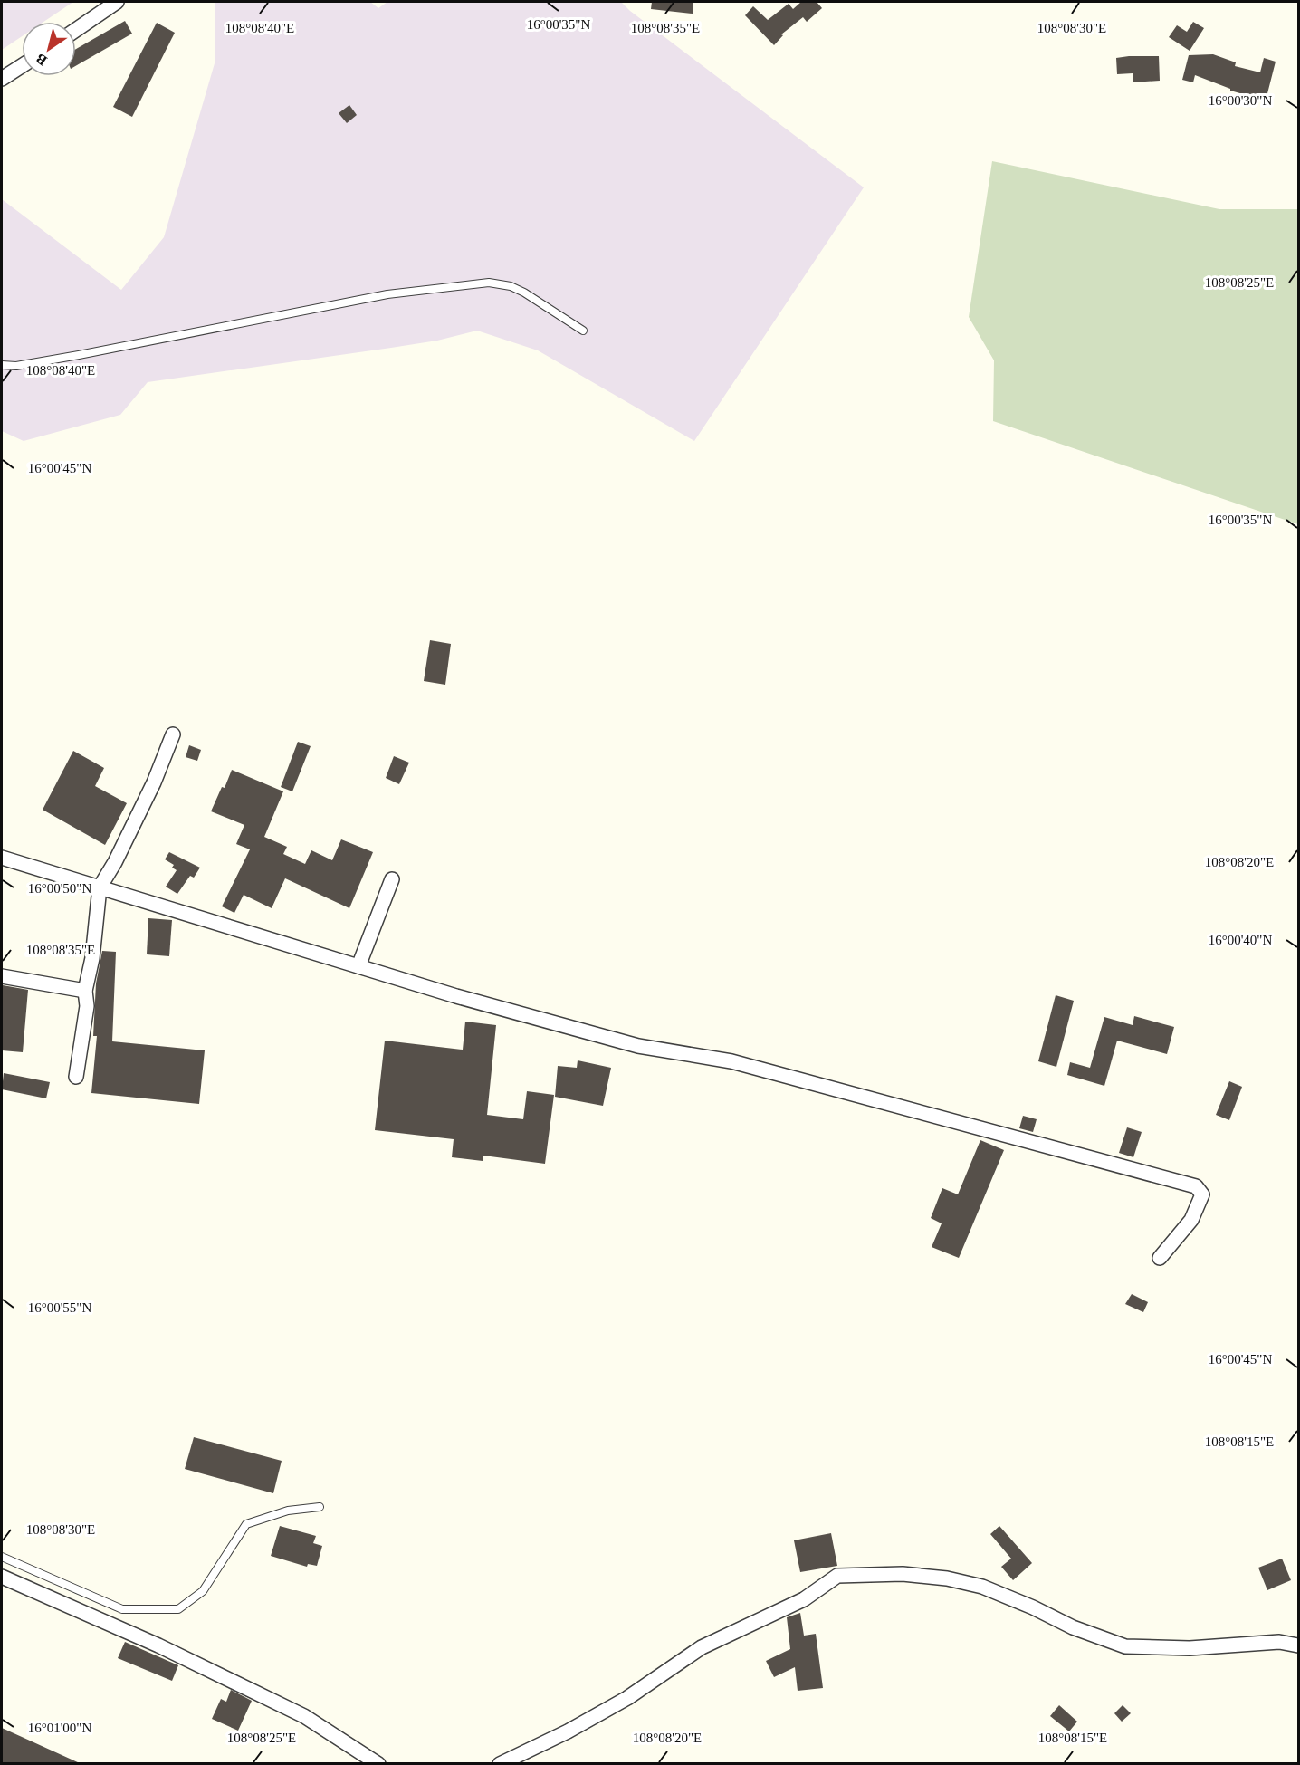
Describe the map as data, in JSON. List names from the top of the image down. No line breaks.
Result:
{"north":"bottom left","coordinates":["16°00'35\"N","108°08'40\"E","108°08'35\"E","108°08'30\"E","16°00'30\"N","108°08'25\"E","16°00'45\"N","108°08'20\"E","16°00'50\"N","16°00'40\"N","16°00'55\"N","108°08'15\"E","16°01'00\"N"]}
